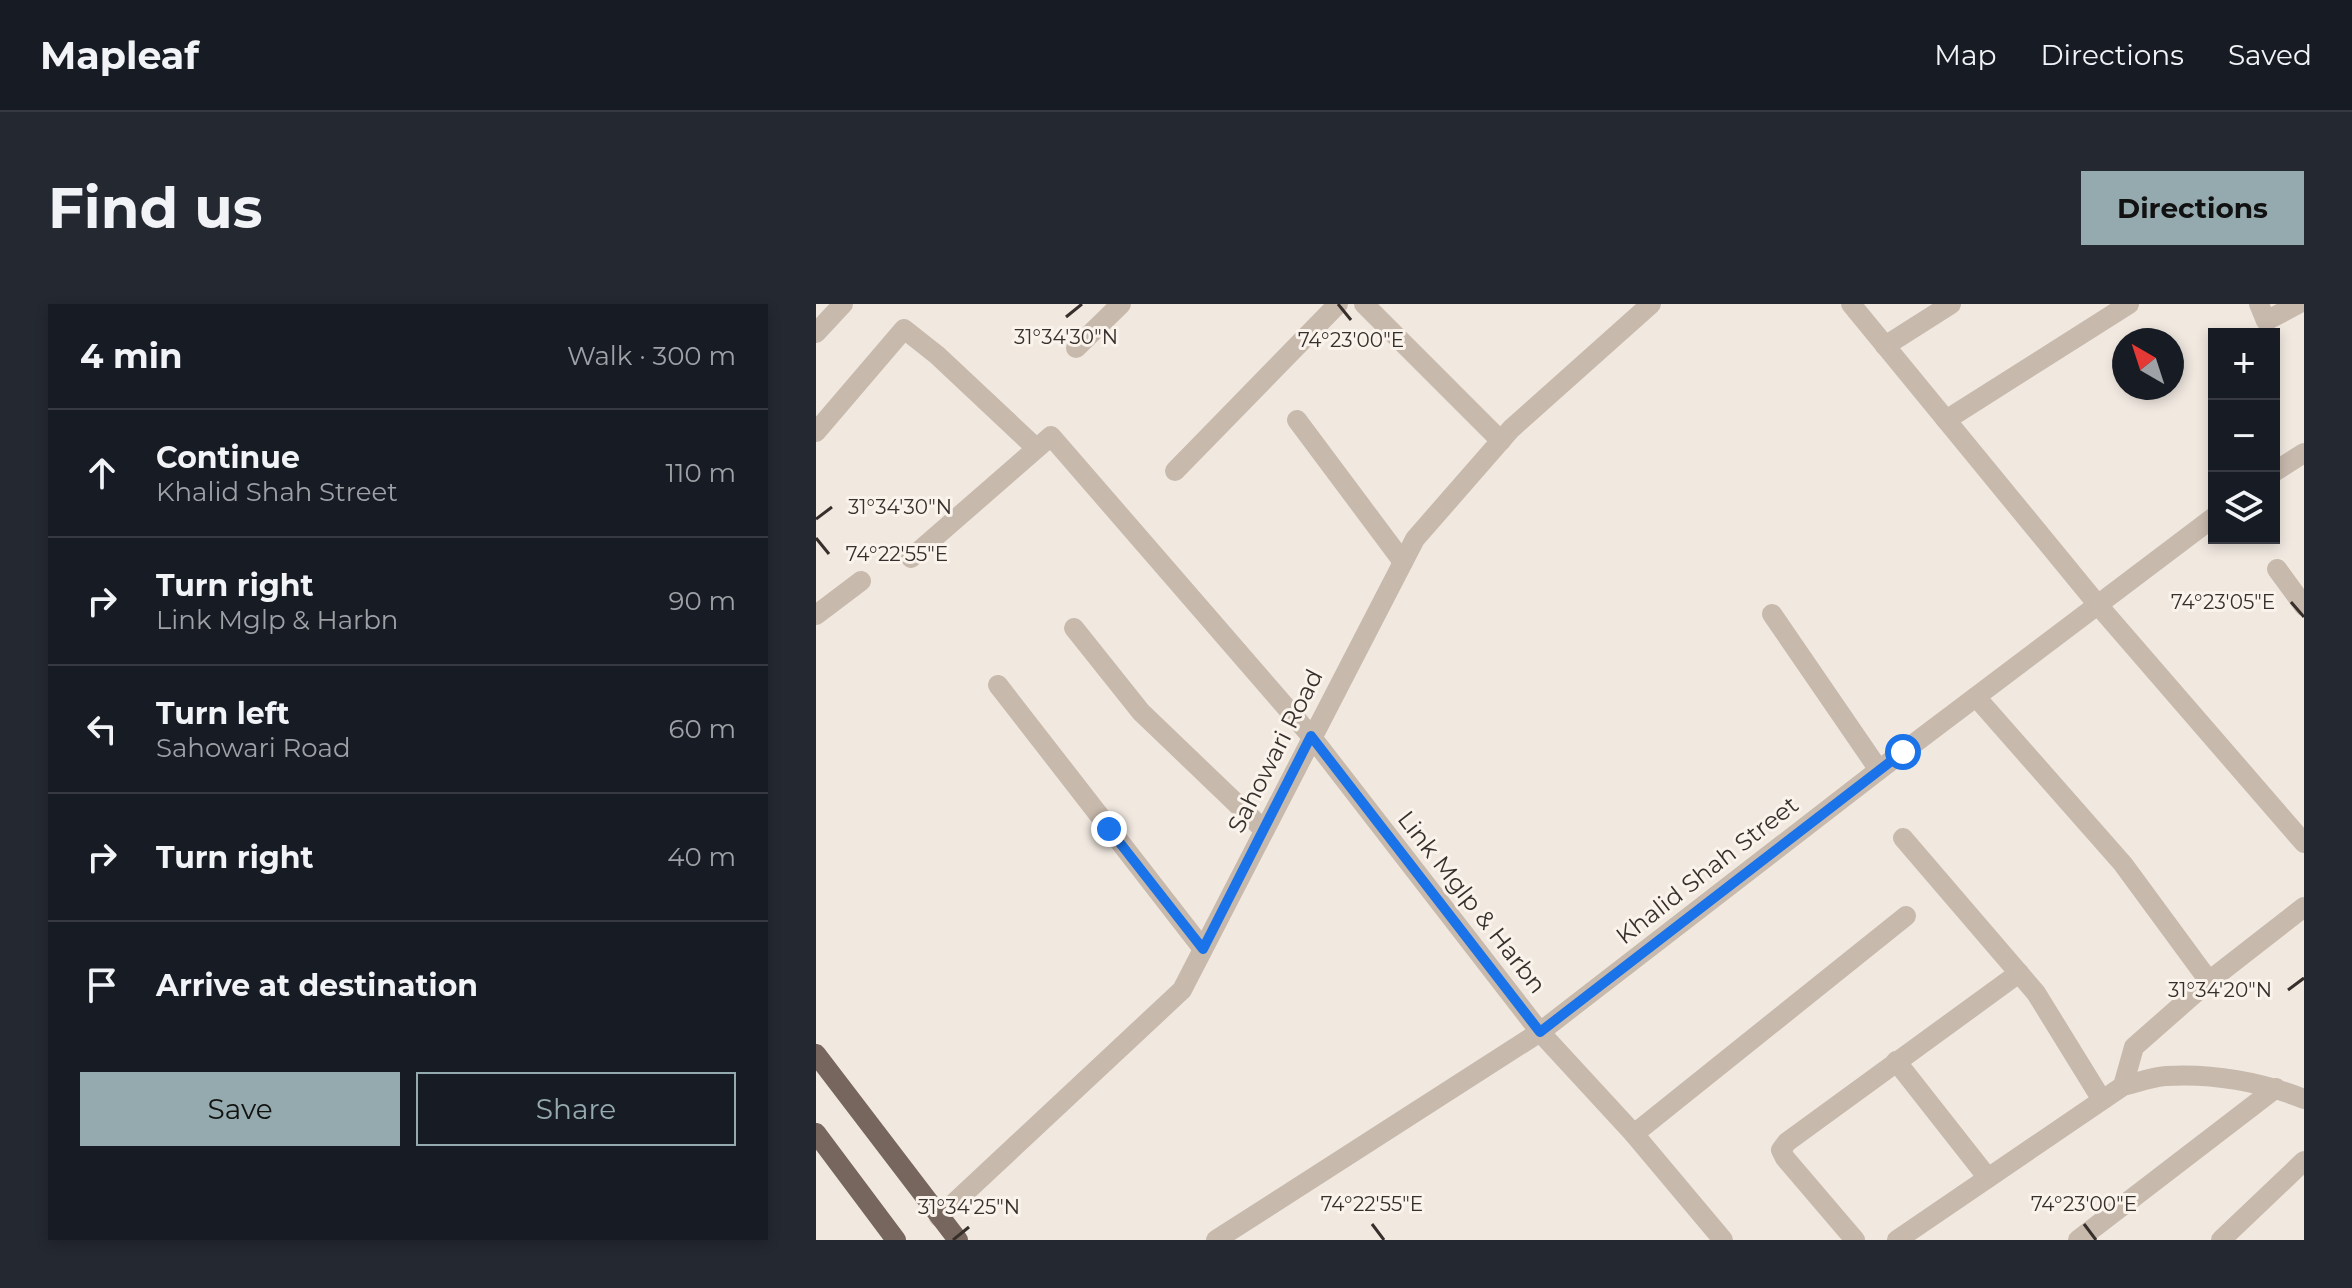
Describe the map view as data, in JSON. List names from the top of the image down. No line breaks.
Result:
{"streets":{"street":["Sahowari Road","Khalid Shah Street","Link Mglp & Harbn"]},"crossings":[["Sahowari Road","Link Mglp & Harbn"],["Khalid Shah Street","Link Mglp & Harbn"]],"north":"top left","page":{"header":"Mapleaf","nav":["Map","Directions","Saved"],"buttons":["Directions",["Save","Share"]],"title":"Find us","heading":["4 min","Walk · 300 m"],"map_buttons":["+","−"],"list":[["Continue","Khalid Shah Street","110 m"],["Turn right","Link Mglp & Harbn","90 m"],["Turn left","Sahowari Road","60 m"],["Turn right","40 m"],"Arrive at destination"]},"coordinates":["31°34'30\"N","74°23'00\"E","74°22'55\"E","74°23'05\"E","31°34'20\"N","31°34'25\"N"]}
